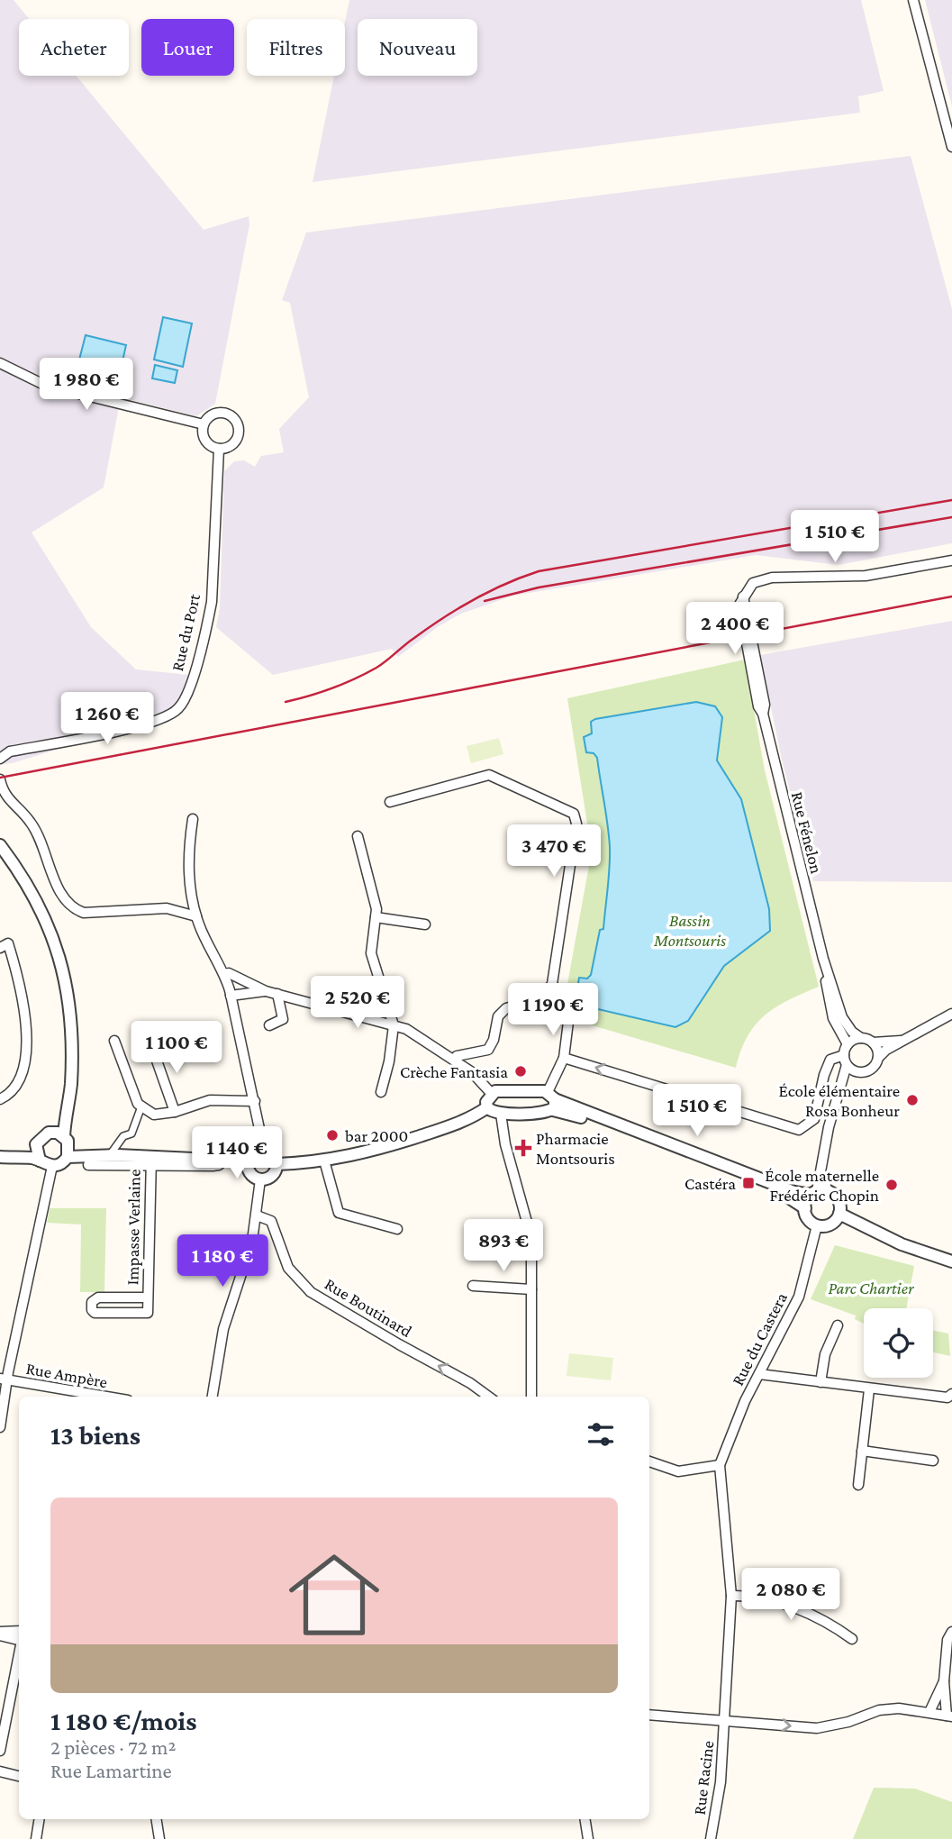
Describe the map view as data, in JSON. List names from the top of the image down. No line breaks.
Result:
{"streets":{"street":["Rue du Port","Rue Fénelon","Impasse Verlaine","Rue Boutinard","Rue du Castera","Rue Ampère","Rue Racine"]},"crossings":[["Rue du Castera","Rue Racine"]],"one_way":["Rue Boutinard"],"parks":["Bassin Montsouris","Parc Chartier"],"places":{"other":["Crèche Fantasia","École élémentaire Rosa Bonheur","bar 2000","École maternelle Frédéric Chopin"],"health":["Pharmacie Montsouris"],"transit":["Castéra"]},"page":{"chip":["Acheter","Louer","Filtres","Nouveau"],"price":["1 980 €","1 510 €","2 400 €","1 260 €","3 470 €","2 520 €","1 190 €","1 100 €","1 510 €","1 140 €","893 €","1 180 €","2 080 €"],"heading":"13 biens","list":[{"name":"1 180 €/mois","note":"2 pièces · 72 m² · Rue Lamartine"}]}}
